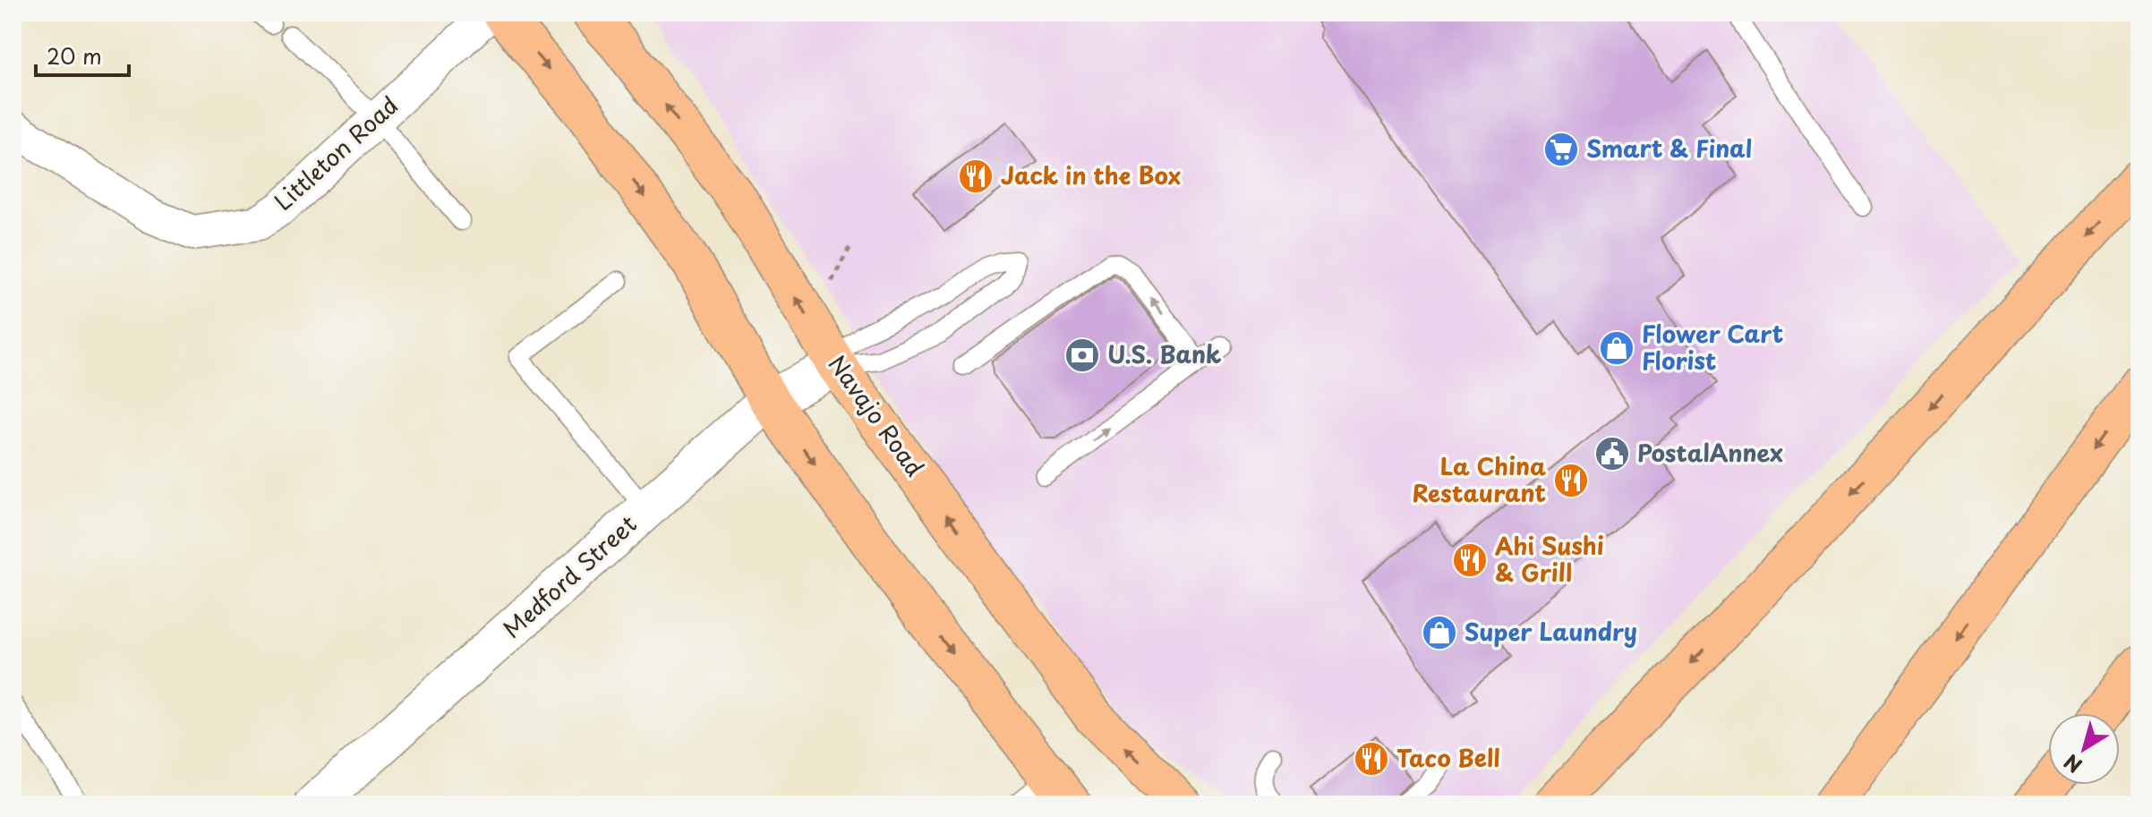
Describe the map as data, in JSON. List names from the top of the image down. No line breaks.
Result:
{"streets":{"main road":["Navajo Road"],"street":["Littleton Road","Medford Street"]},"crossings":[["Navajo Road","Medford Street"]],"places":{"supermarket":["Smart & Final"],"restaurant":["Jack in the Box","La China Restaurant","Ahi Sushi & Grill","Taco Bell"],"shop":["Flower Cart Florist","Super Laundry"],"bank":["U.S. Bank"],"public building":["PostalAnnex"]},"scale_bar":"20 m","north":"bottom left"}
